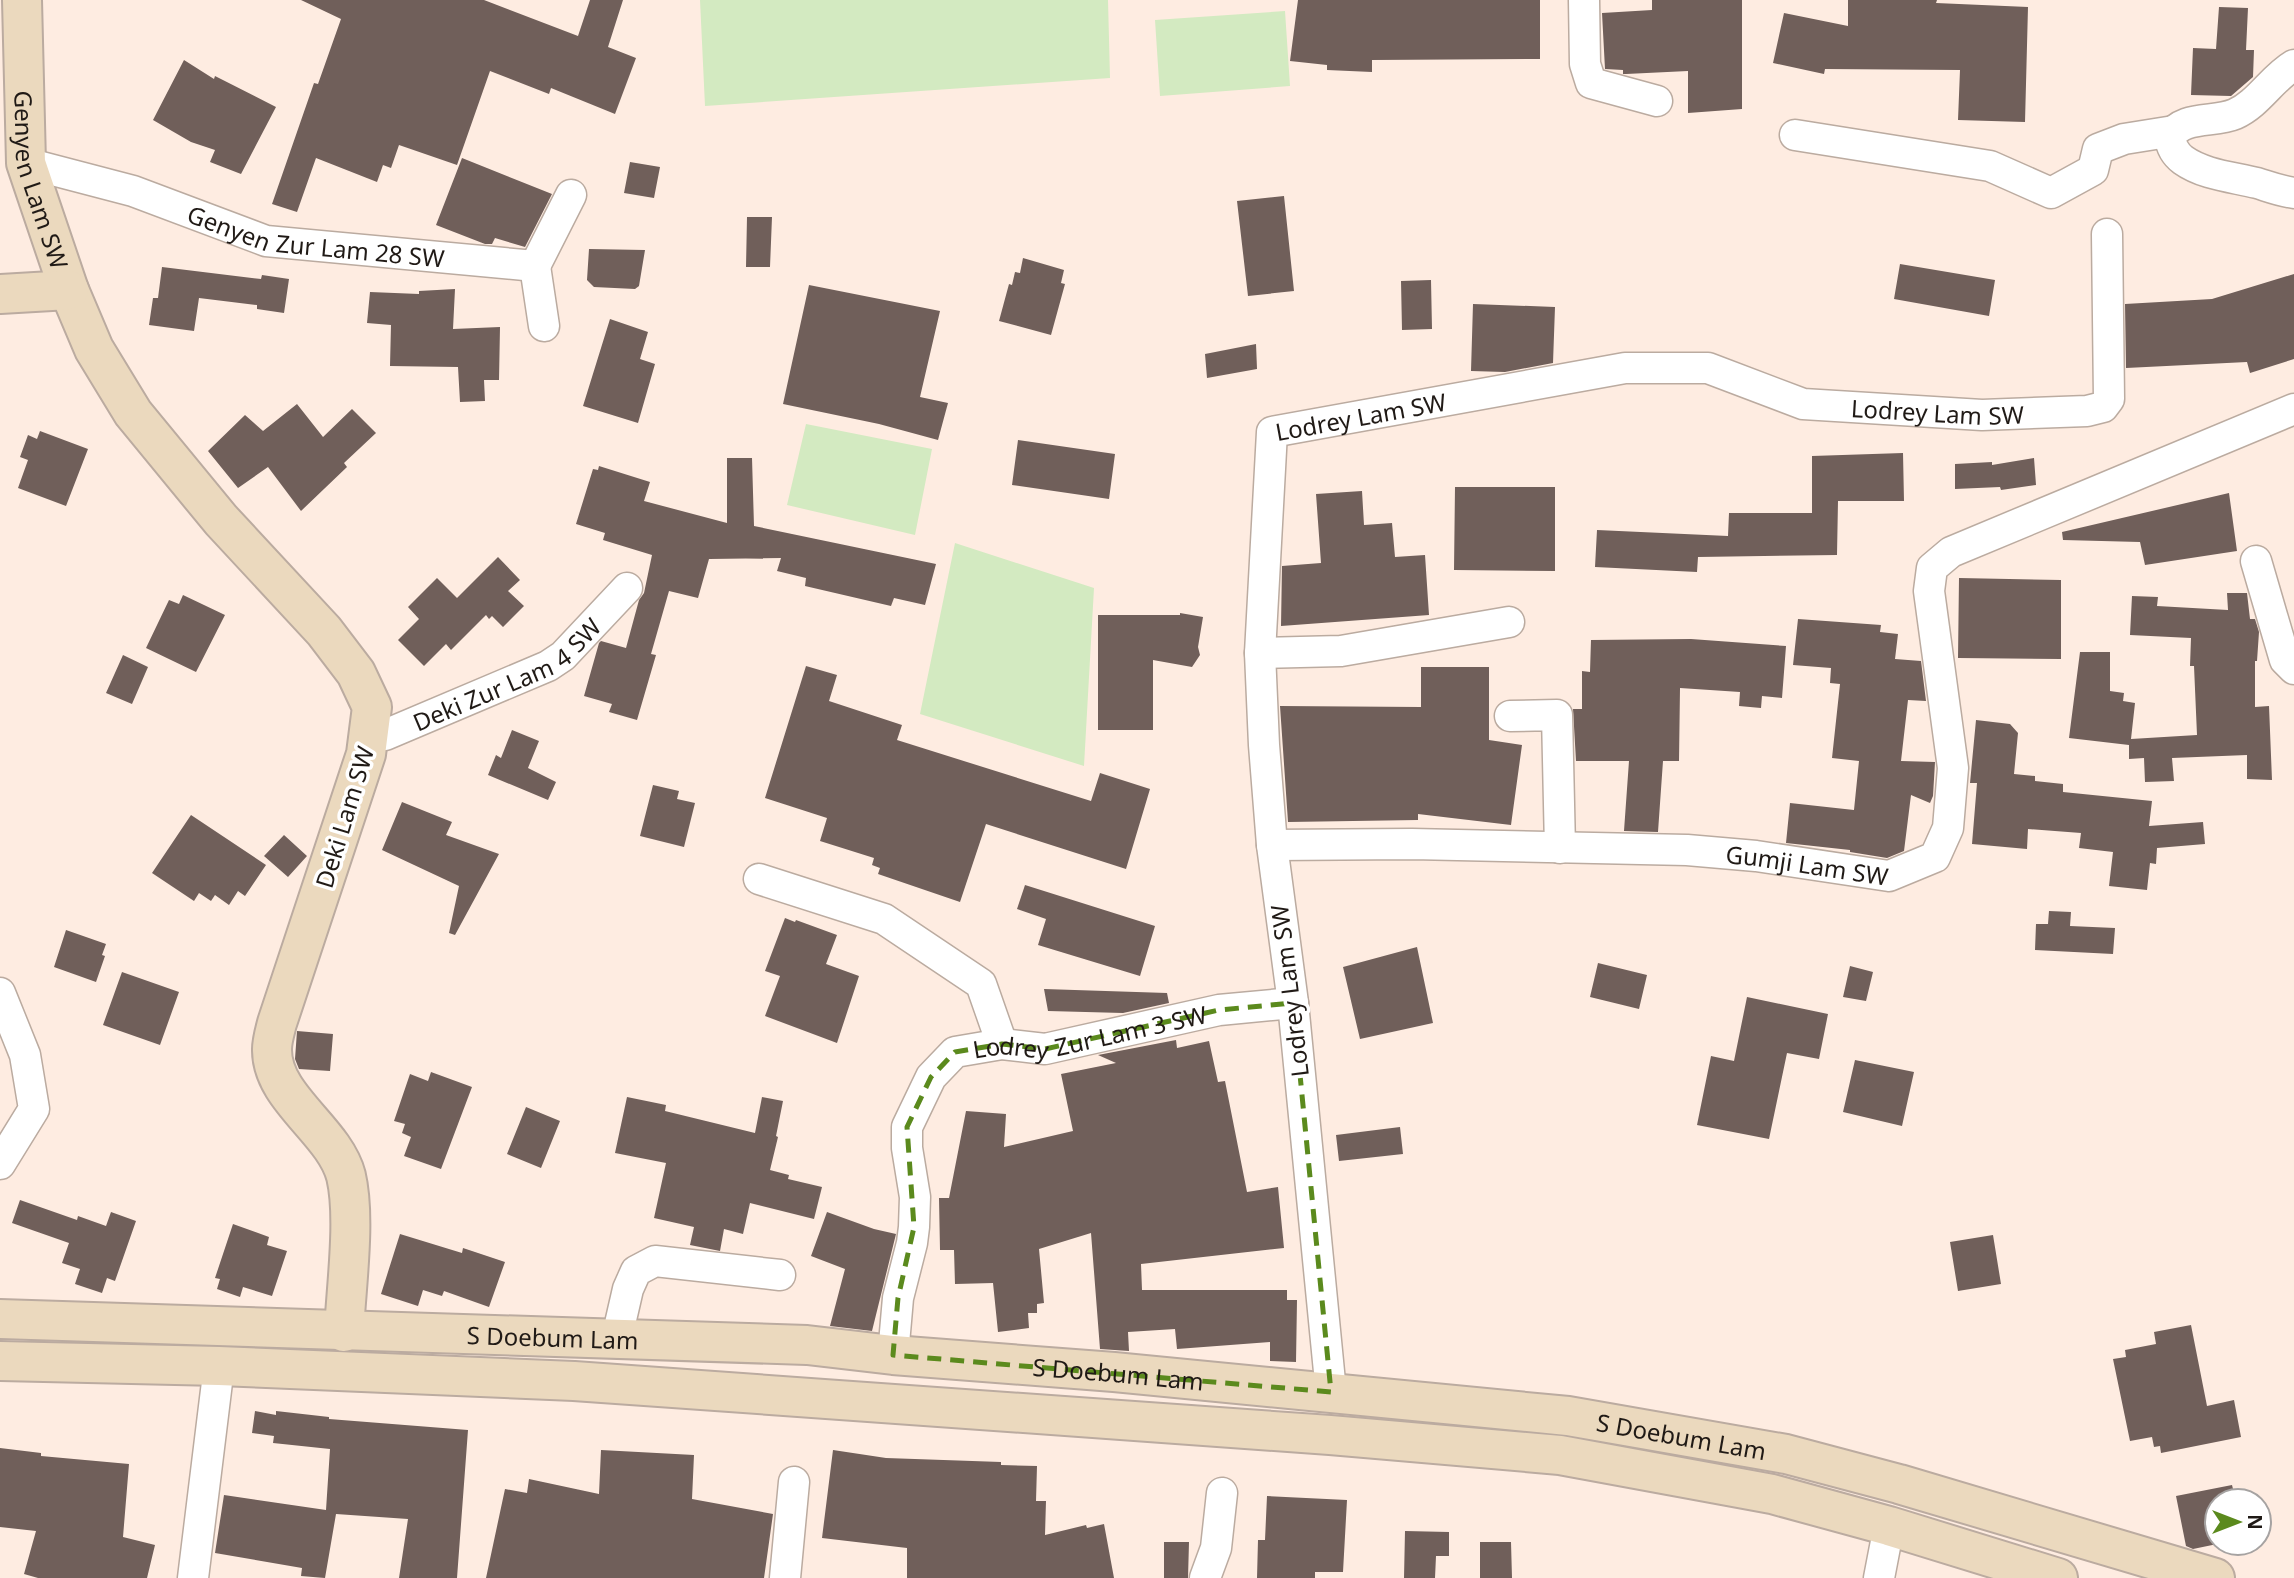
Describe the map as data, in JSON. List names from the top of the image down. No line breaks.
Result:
{"streets":{"main road":["Genyen Lam SW","Deki Lam SW","S Doebum Lam"],"street":["Genyen Zur Lam 28 SW","Lodrey Lam SW","Deki Zur Lam 4 SW","Gumji Lam SW","Lodrey Zur Lam 3 SW"]},"crossings":[["Genyen Lam SW","Genyen Zur Lam 28 SW"],["Genyen Lam SW","Deki Lam SW"],["Lodrey Lam SW","Gumji Lam SW"],["Lodrey Lam SW","Lodrey Zur Lam 3 SW"],["Lodrey Lam SW","S Doebum Lam"],["Deki Zur Lam 4 SW","Deki Lam SW"],["Deki Lam SW","S Doebum Lam"],["Lodrey Zur Lam 3 SW","S Doebum Lam"]],"north":"right"}
